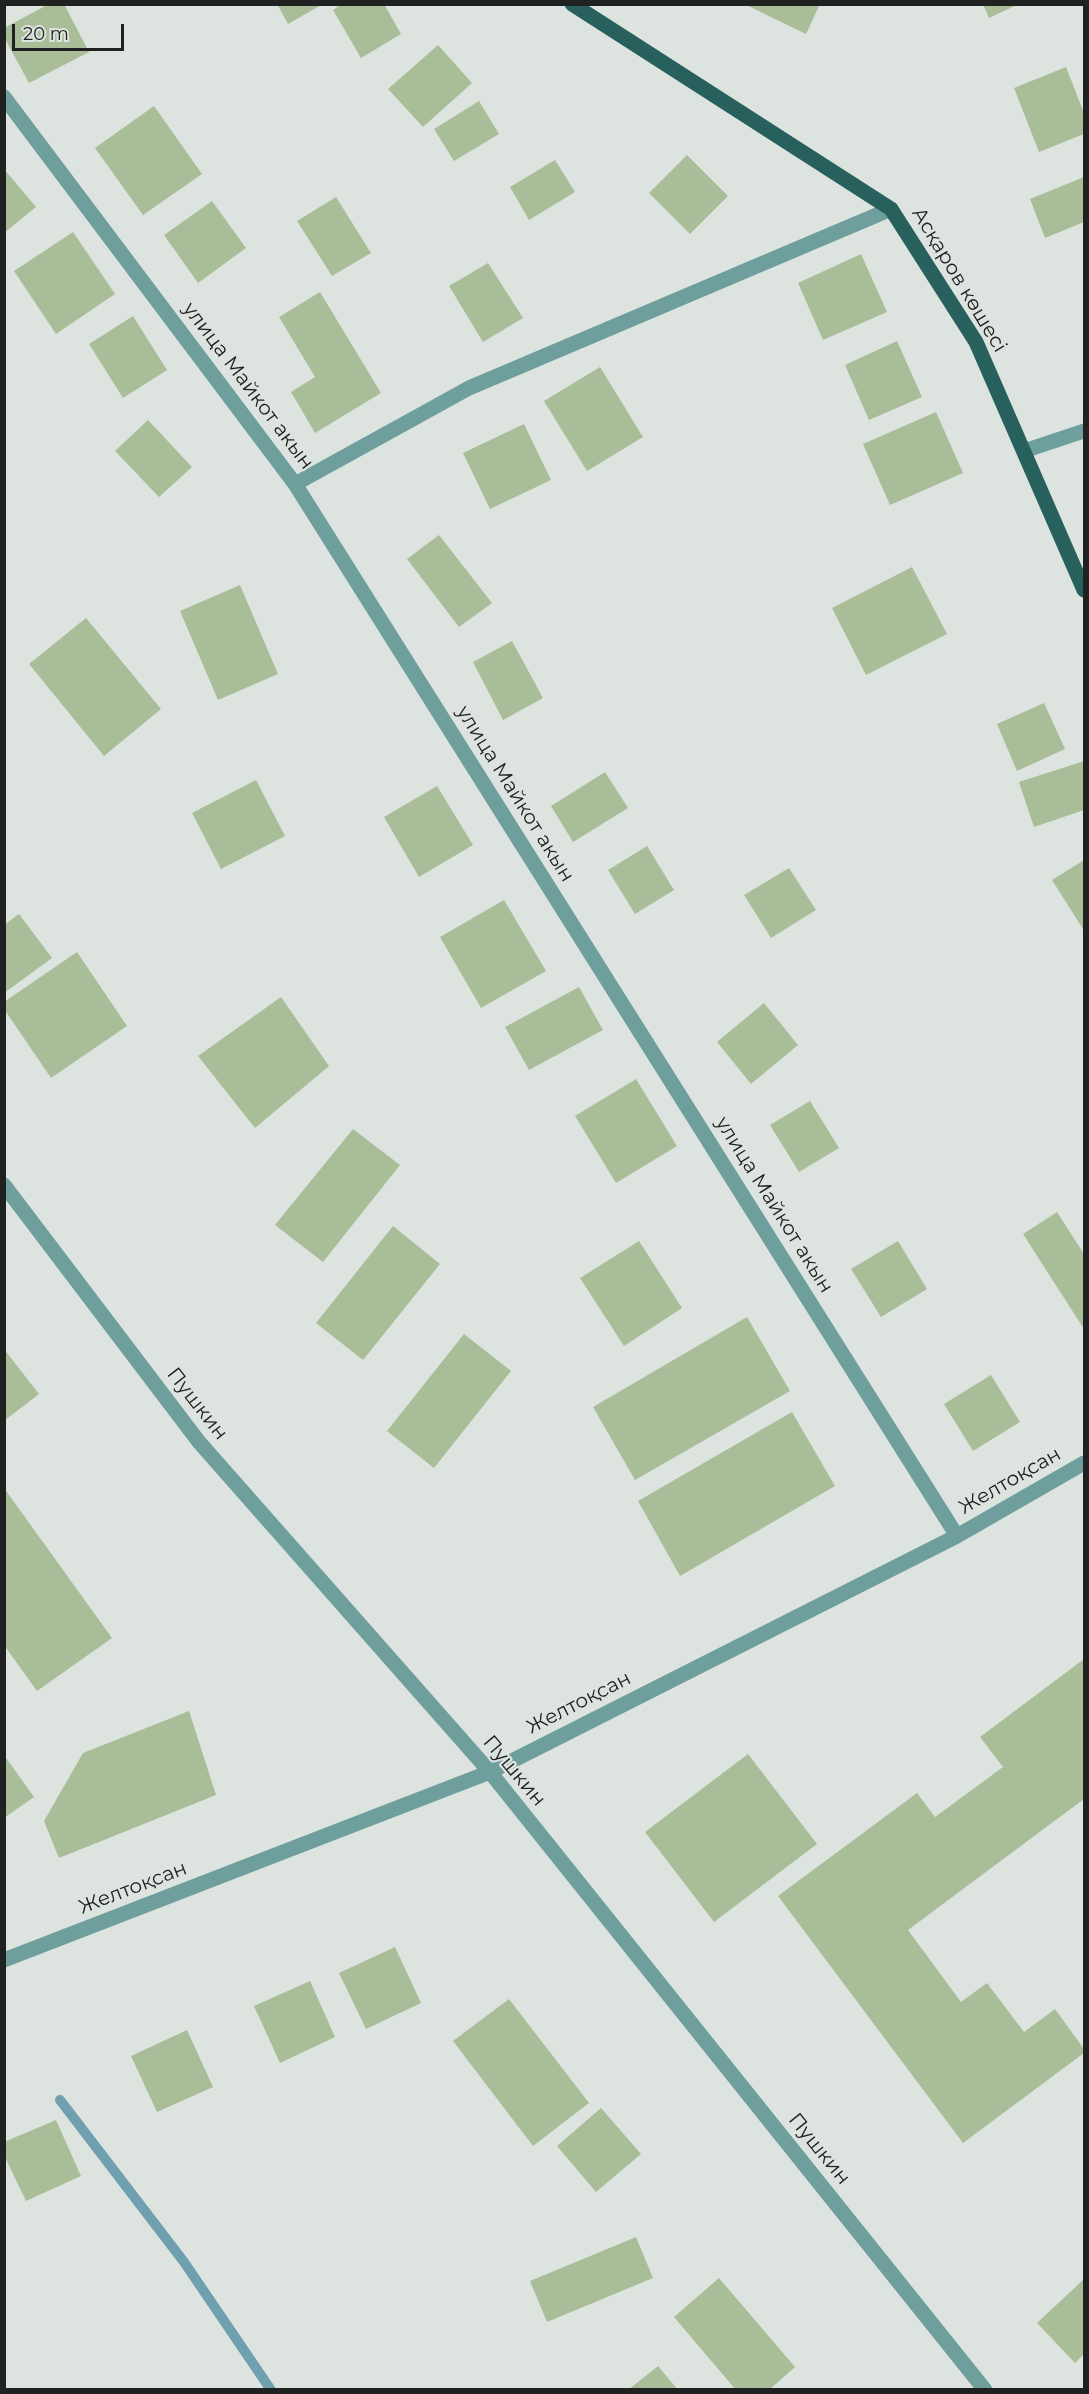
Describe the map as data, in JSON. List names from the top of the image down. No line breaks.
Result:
{"streets":{"main road":["Асқаров көшесі"],"street":["улица Майкот акын","Пушкин","Желтоқсан"]},"crossings":[["улица Майкот акын","Желтоқсан"],["Пушкин","Желтоқсан"]],"scale_bar":"20 m"}
